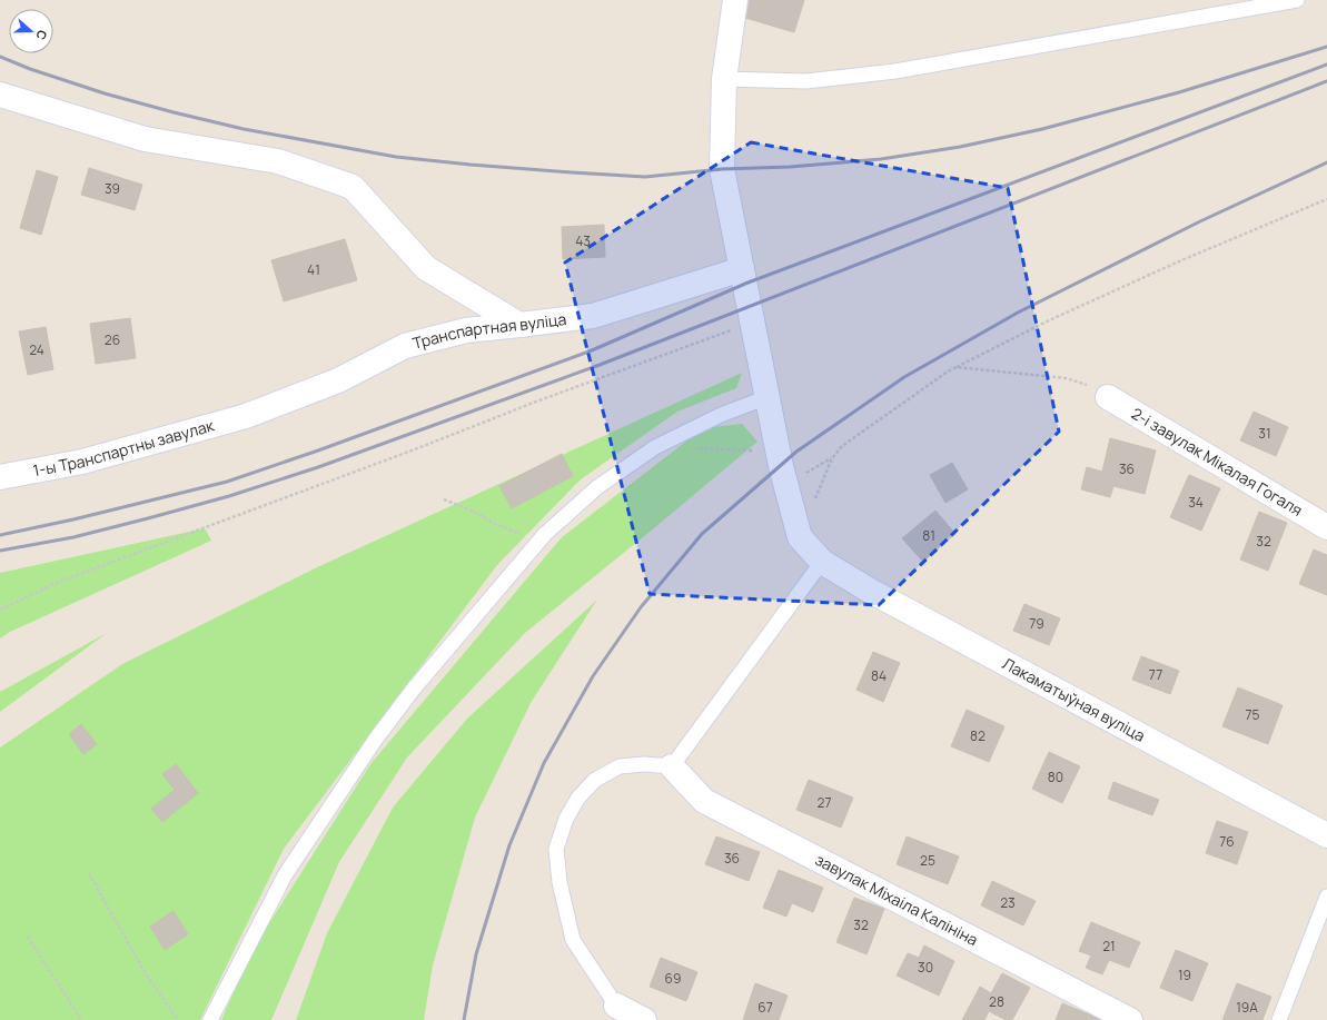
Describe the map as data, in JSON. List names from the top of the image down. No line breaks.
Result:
{"streets":{"street":["Транспартная вуліца","1-ы Транспартны завулак","2-і завулак Мікалая Гогаля","Лакаматыўная вуліца","завулак Міхаіла Калініна"]},"crossings":[["Транспартная вуліца","1-ы Транспартны завулак"]],"house_numbers":["39","43","41","26","24","31","36","34","81","32","79","77","84","75","82","80","27","76","36","25","23","32","21","30","19","69","28","67","19А"],"north":"right"}
